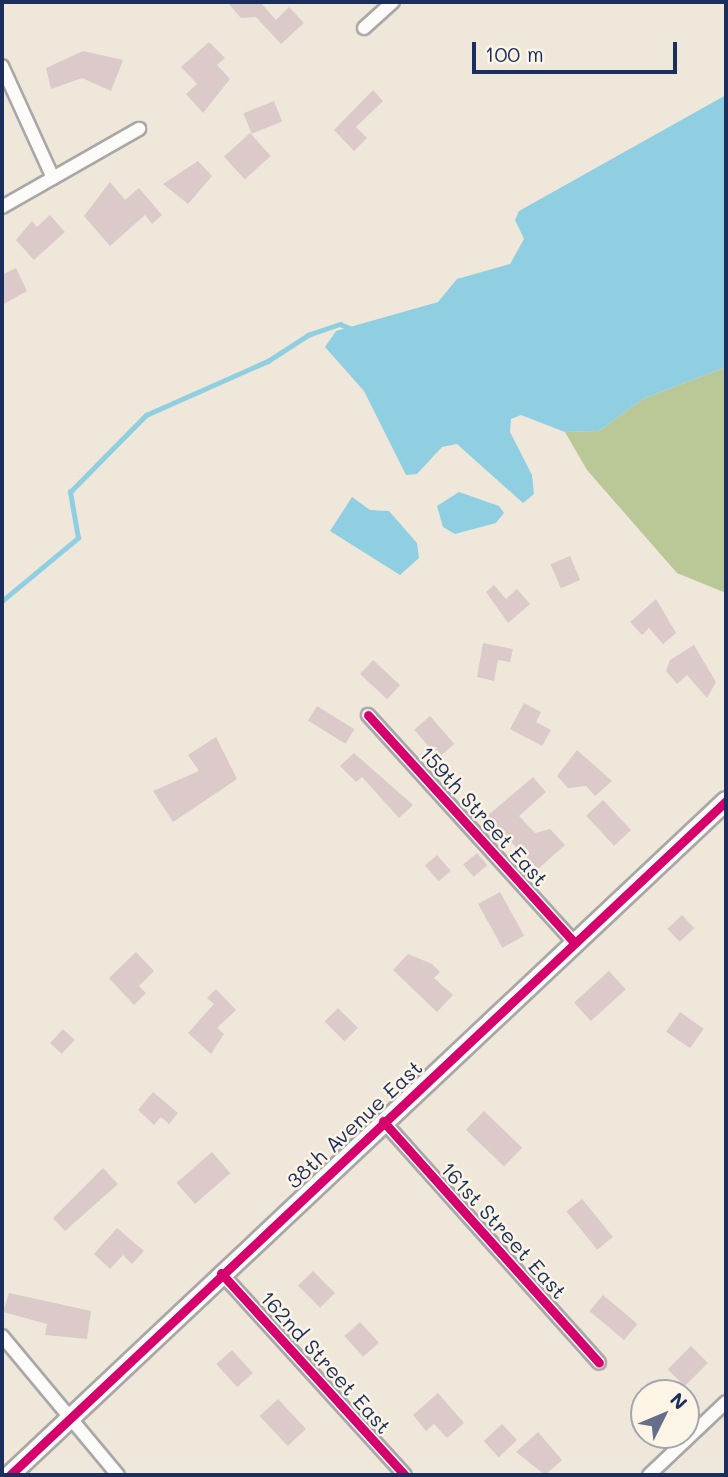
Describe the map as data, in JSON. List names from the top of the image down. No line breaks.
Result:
{"streets":{"street":["159th Street East","38th Avenue East","161st Street East","162nd Street East"]},"crossings":[["159th Street East","38th Avenue East"],["38th Avenue East","161st Street East"],["38th Avenue East","162nd Street East"]],"scale_bar":"100 m","north":"top right"}
